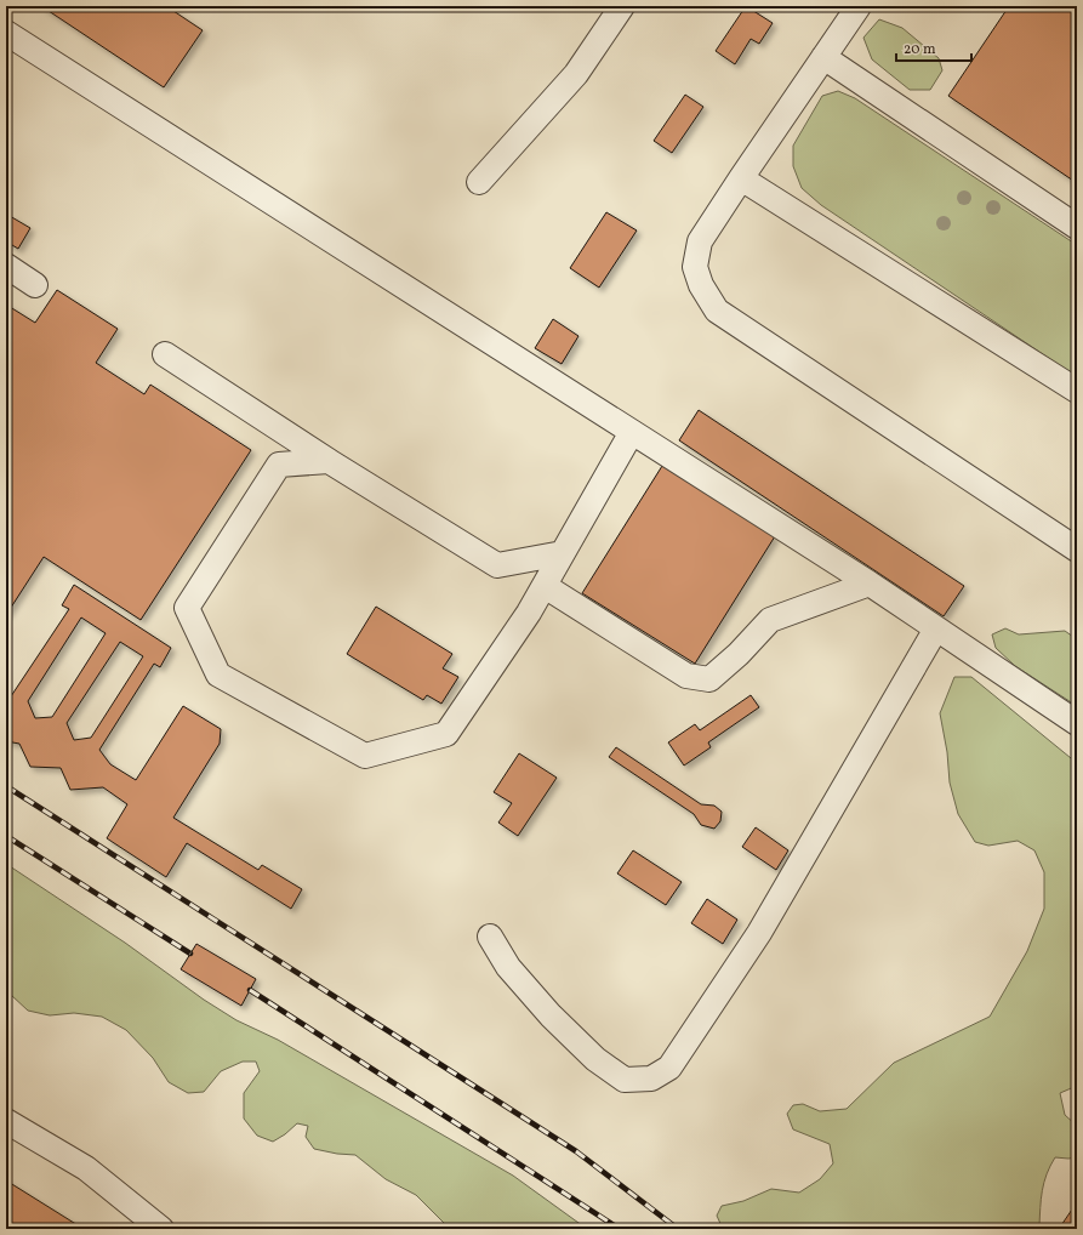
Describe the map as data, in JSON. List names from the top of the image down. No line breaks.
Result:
{"scale_bar":"20 m"}
